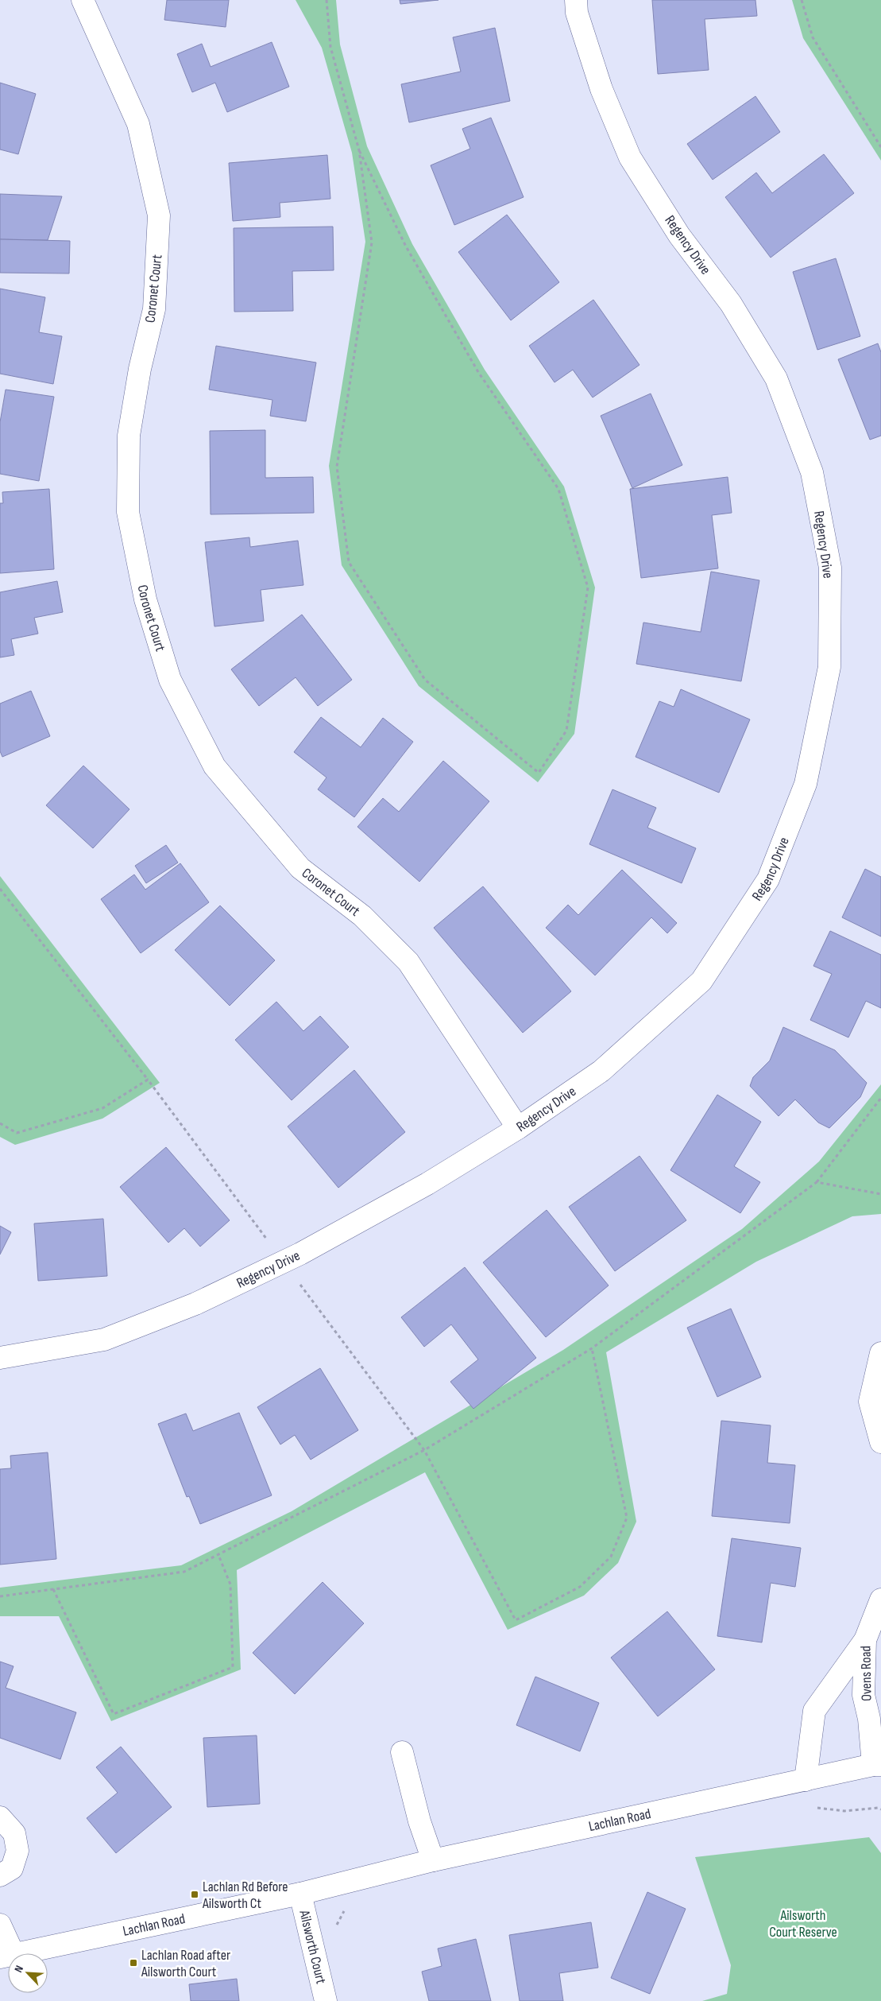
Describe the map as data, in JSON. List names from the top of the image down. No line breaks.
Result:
{"streets":{"street":["Regency Drive","Coronet Court","Ovens Road","Lachlan Road","Ailsworth Court"]},"crossings":[["Regency Drive","Coronet Court"],["Ovens Road","Lachlan Road"],["Lachlan Road","Ailsworth Court"]],"parks":["Ailsworth Court Reserve"],"places":{"transit":["Lachlan Rd Before Ailsworth Ct","Lachlan Road after Ailsworth Court"]},"north":"top left"}
